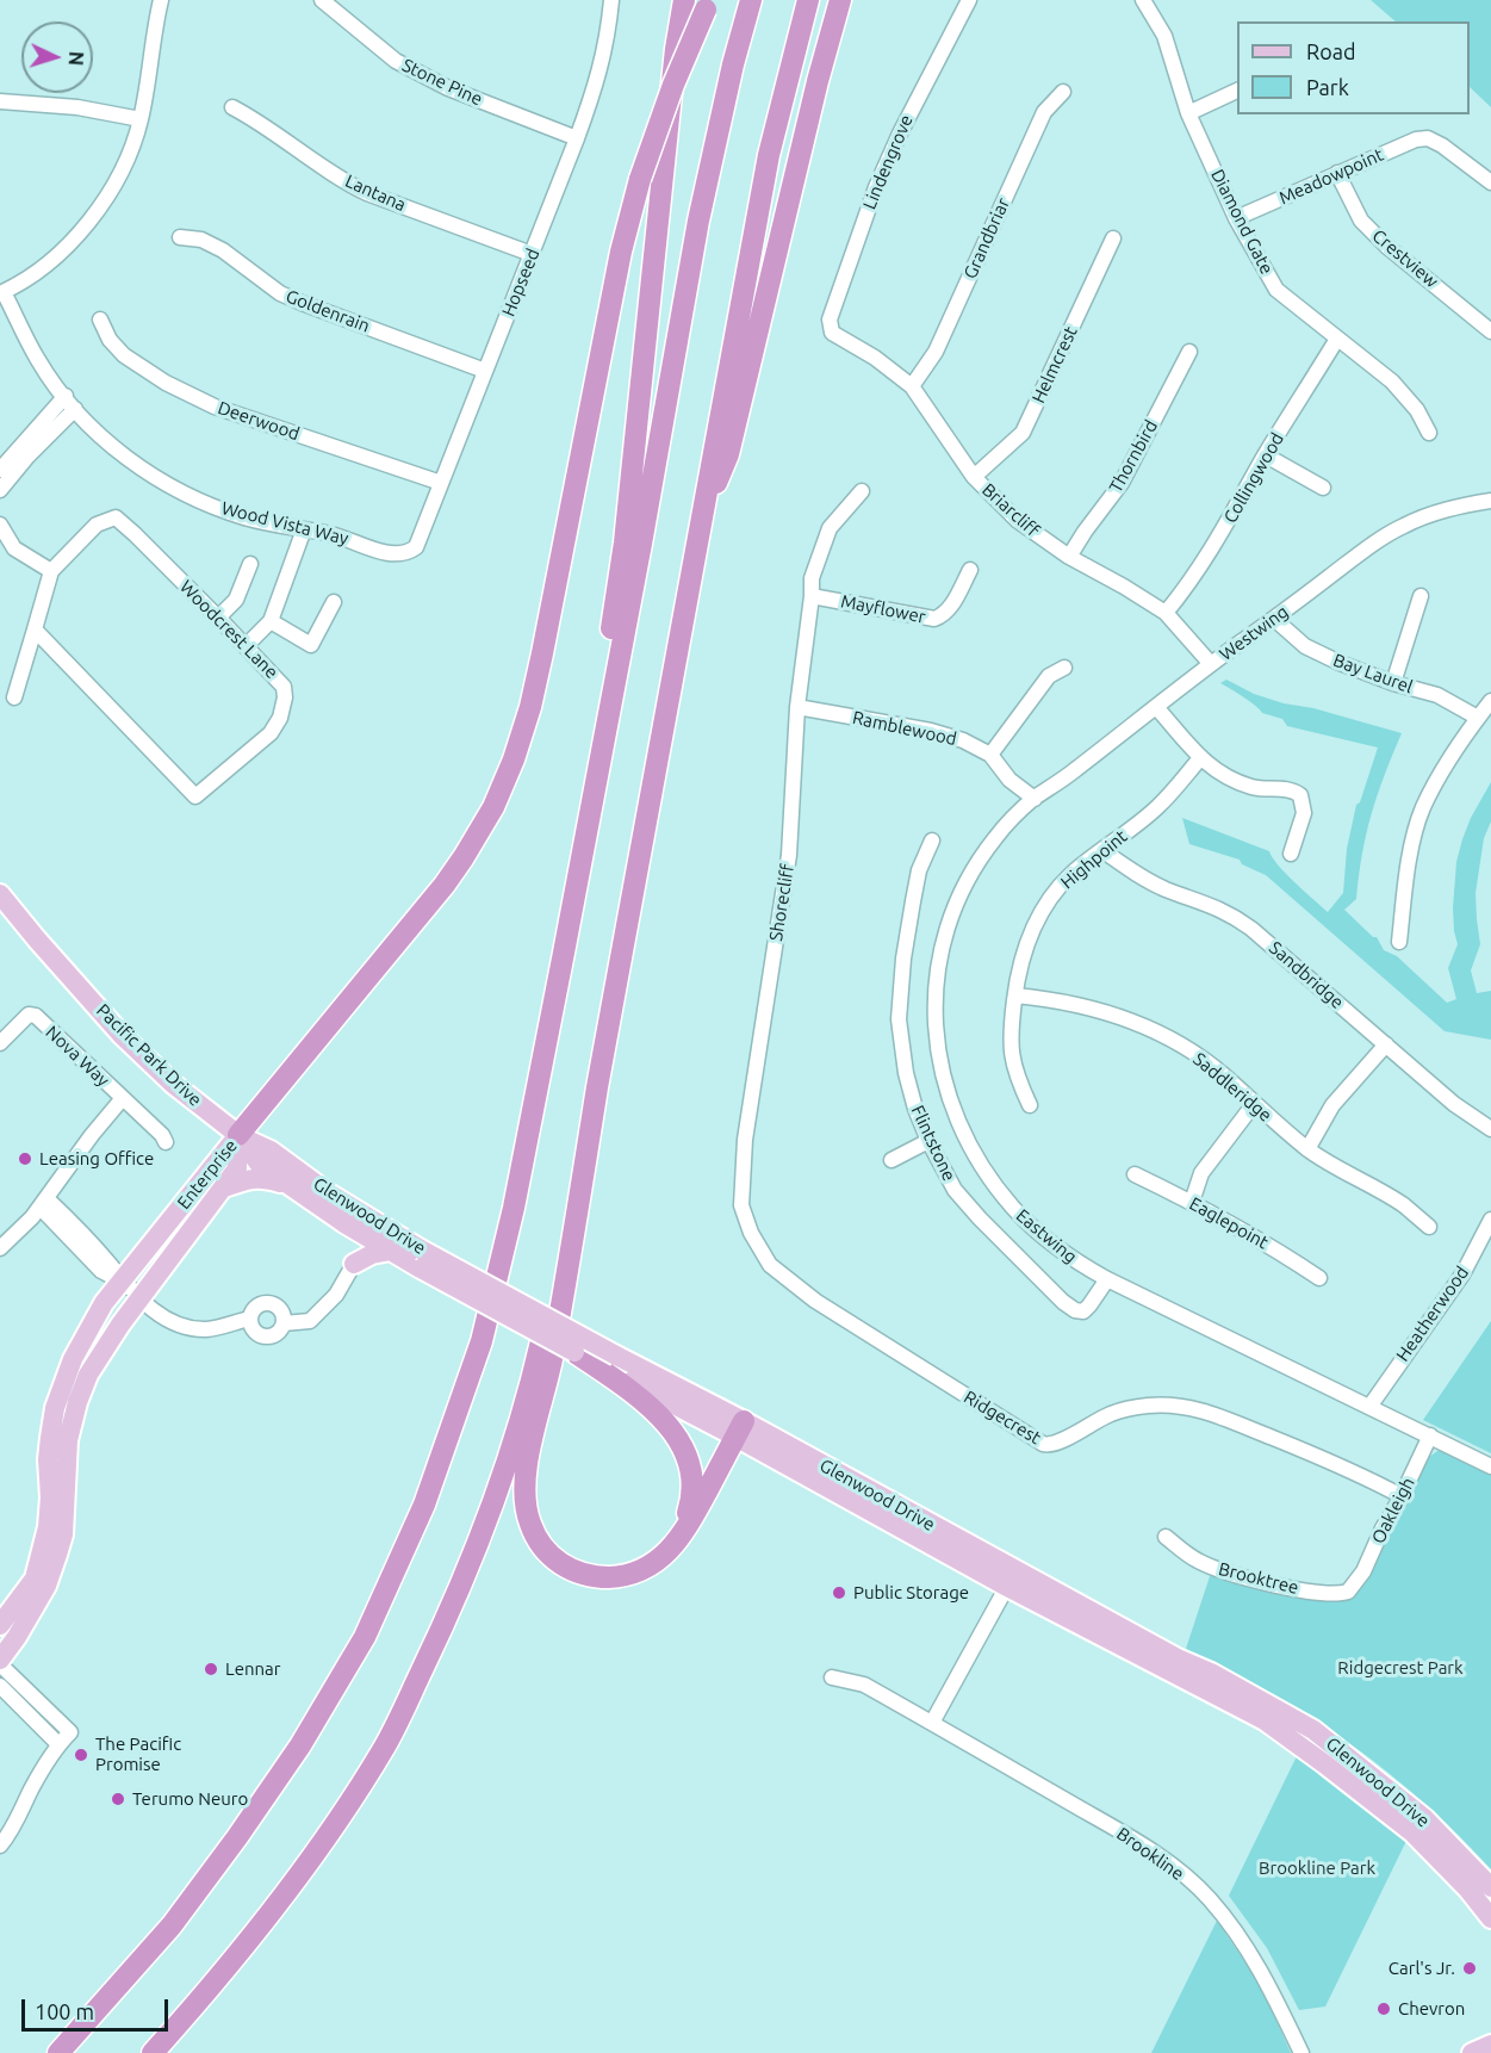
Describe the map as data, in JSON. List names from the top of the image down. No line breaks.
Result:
{"streets":{"main road":["Pacific Park Drive","Enterprise","Glenwood Drive"],"street":["Stone Pine","Lindengrove","Meadowpoint","Lantana","Diamond Gate","Grandbriar","Crestview","Hopseed","Goldenrain","Helmcrest","Deerwood","Thornbird","Collingwood","Briarcliff","Wood Vista Way","Mayflower","Woodcrest Lane","Westwing","Bay Laurel","Ramblewood","Highpoint","Shorecliff","Sandbridge","Nova Way","Saddleridge","Flintstone","Eaglepoint","Eastwing","Heatherwood","Ridgecrest","Oakleigh","Brooktree","Brookline"]},"crossings":[["Stone Pine","Hopseed"],["Lindengrove","Briarcliff"],["Meadowpoint","Diamond Gate"],["Meadowpoint","Crestview"],["Lantana","Hopseed"],["Diamond Gate","Collingwood"],["Grandbriar","Briarcliff"],["Hopseed","Goldenrain"],["Hopseed","Deerwood"],["Hopseed","Wood Vista Way"],["Helmcrest","Briarcliff"],["Thornbird","Briarcliff"],["Collingwood","Briarcliff"],["Briarcliff","Westwing"],["Mayflower","Shorecliff"],["Westwing","Bay Laurel"],["Westwing","Ramblewood"],["Westwing","Eastwing"],["Ramblewood","Shorecliff"],["Ramblewood","Eastwing"],["Highpoint","Sandbridge"],["Highpoint","Saddleridge"],["Shorecliff","Ridgecrest"],["Pacific Park Drive","Enterprise"],["Pacific Park Drive","Glenwood Drive"],["Flintstone","Eastwing"],["Enterprise","Glenwood Drive"],["Eastwing","Heatherwood"],["Eastwing","Oakleigh"],["Ridgecrest","Oakleigh"],["Oakleigh","Brooktree"]],"parks":["Ridgecrest Park","Brookline Park"],"places":["Leasing Office","Public Storage","Lennar","The Pacific Promise","Terumo Neuro","Carl's Jr.","Chevron"],"legend":["Road","Park"],"scale_bar":"100 m","north":"right"}
